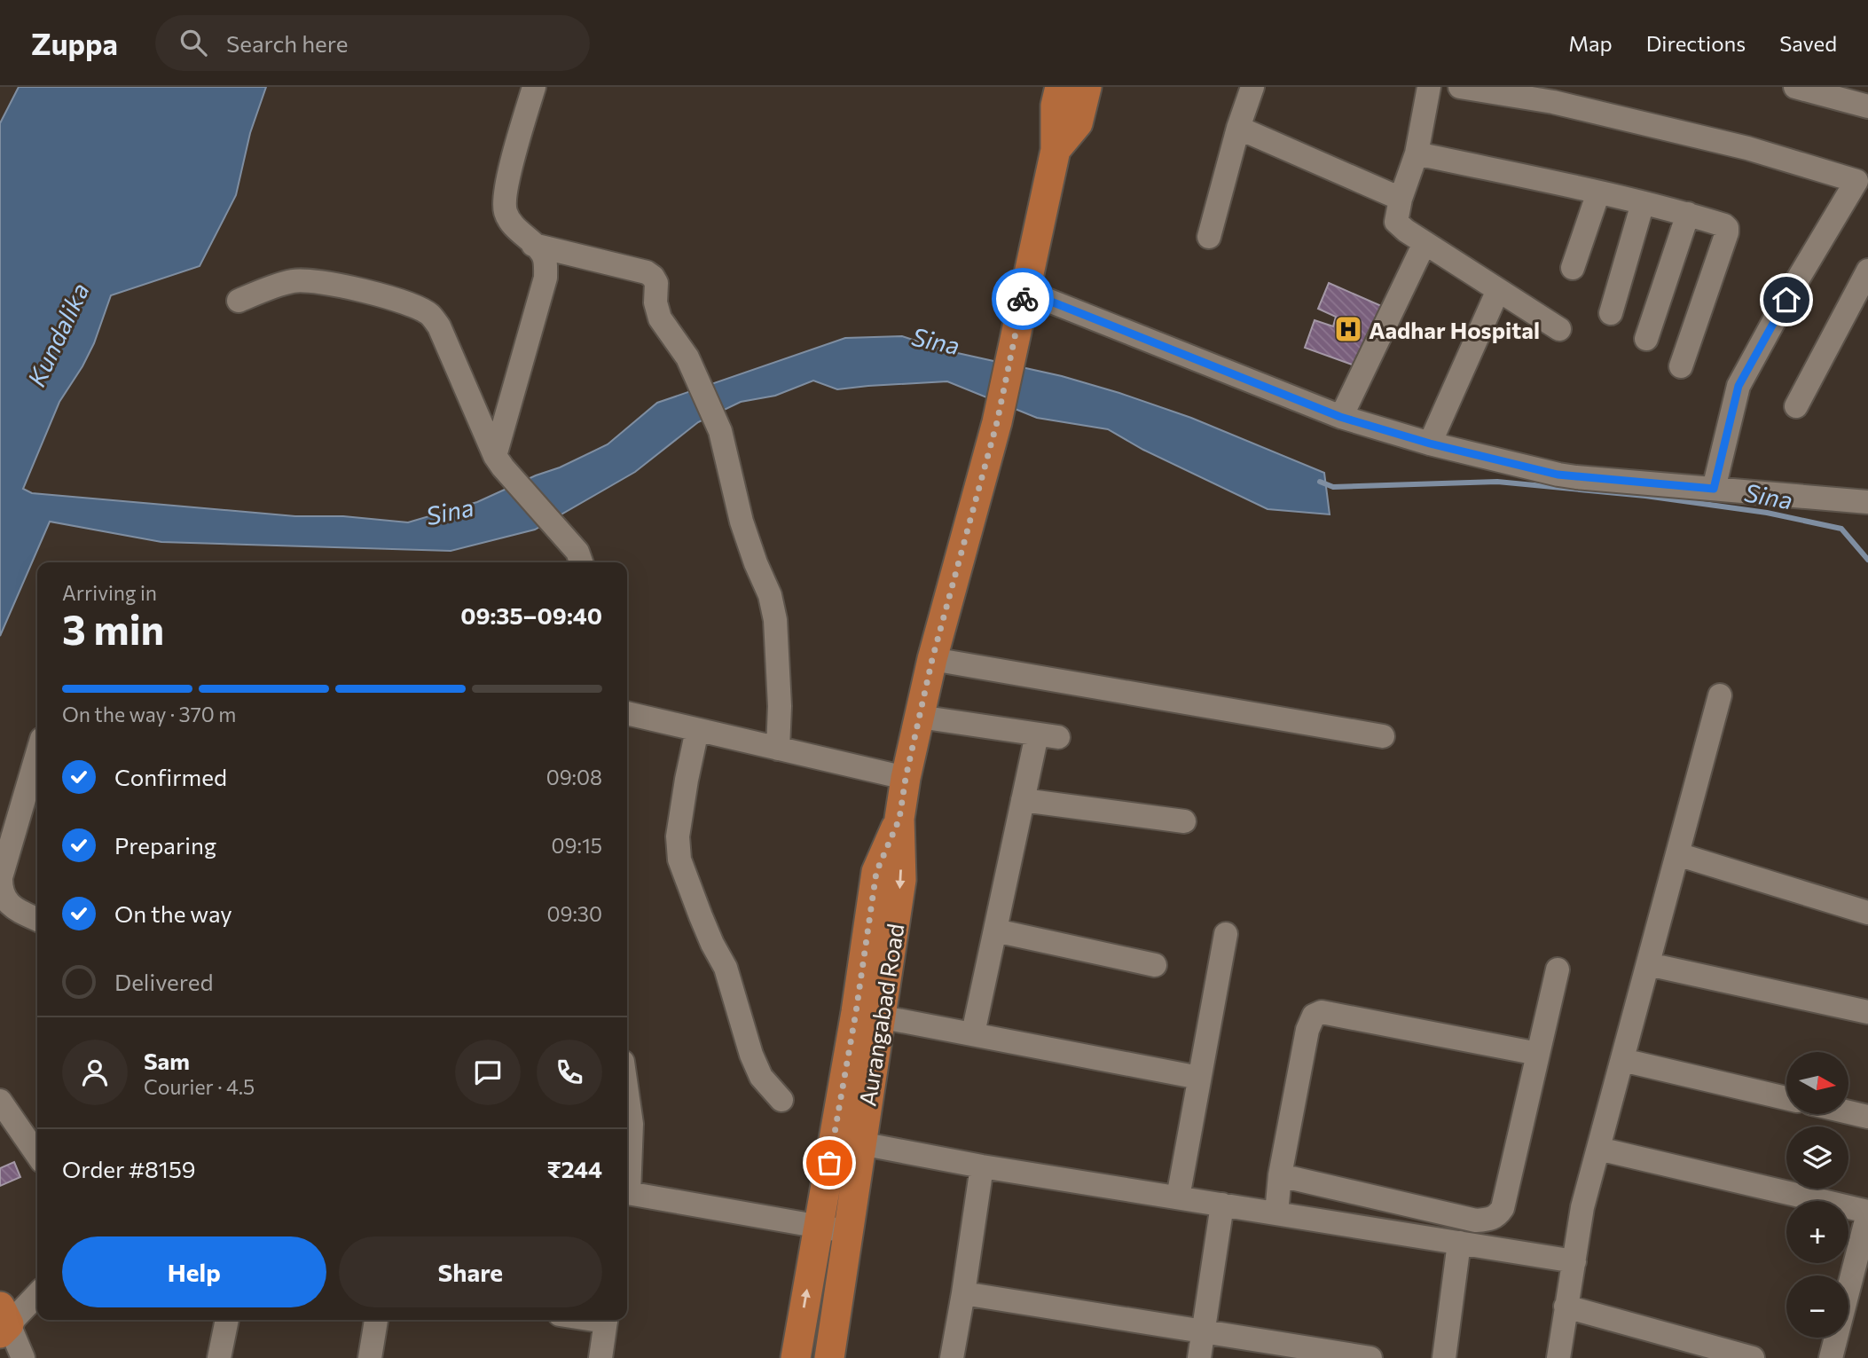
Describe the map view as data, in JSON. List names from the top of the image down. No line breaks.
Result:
{"streets":{"main road":["Aurangabad Road"]},"water":["Kundalika","Sina"],"places":{"hospital":["Aadhar Hospital"]},"north":"right","page":{"header":"Zuppa","search":"Search here","nav":["Map","Directions","Saved"],"heading":["3 min","Arriving in","09:35–09:40"],"panel":["Sam","Courier · 4.5","Order #8159","₹244"],"bar":"On the way · 370 m","list":[["Confirmed","09:08"],["Preparing","09:15"],["On the way","09:30"],"Delivered"],"map_buttons":["+","−"],"buttons":["Help","Share"]}}
